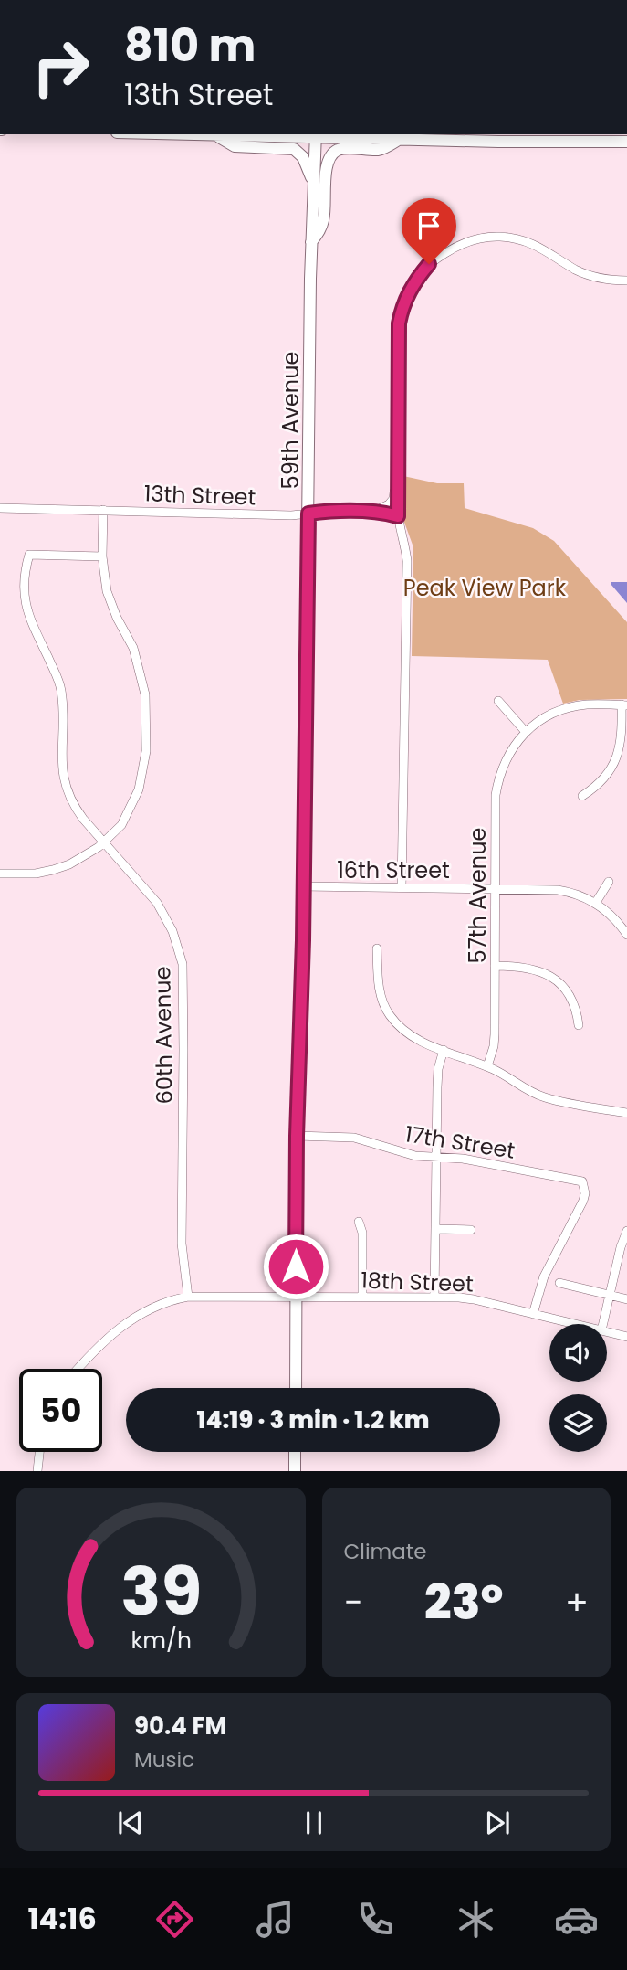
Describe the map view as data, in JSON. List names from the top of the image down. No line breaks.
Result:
{"streets":{"main road":["59th Avenue"],"street":["13th Street","16th Street","57th Avenue","60th Avenue","17th Street","18th Street"]},"crossings":[["59th Avenue","13th Street"],["59th Avenue","16th Street"],["59th Avenue","17th Street"],["59th Avenue","18th Street"],["16th Street","57th Avenue"],["60th Avenue","18th Street"],["17th Street","18th Street"]],"parks":["Peak View Park"],"page":{"turn":["810 m","13th Street"],"limit":"50","trip":"14:19 · 3 min · 1.2 km","tile":"Climate","heat":["−","23°","+"],"song":["90.4 FM","Music"],"tabs":"14:16","gauge":["39","km/h"]}}
